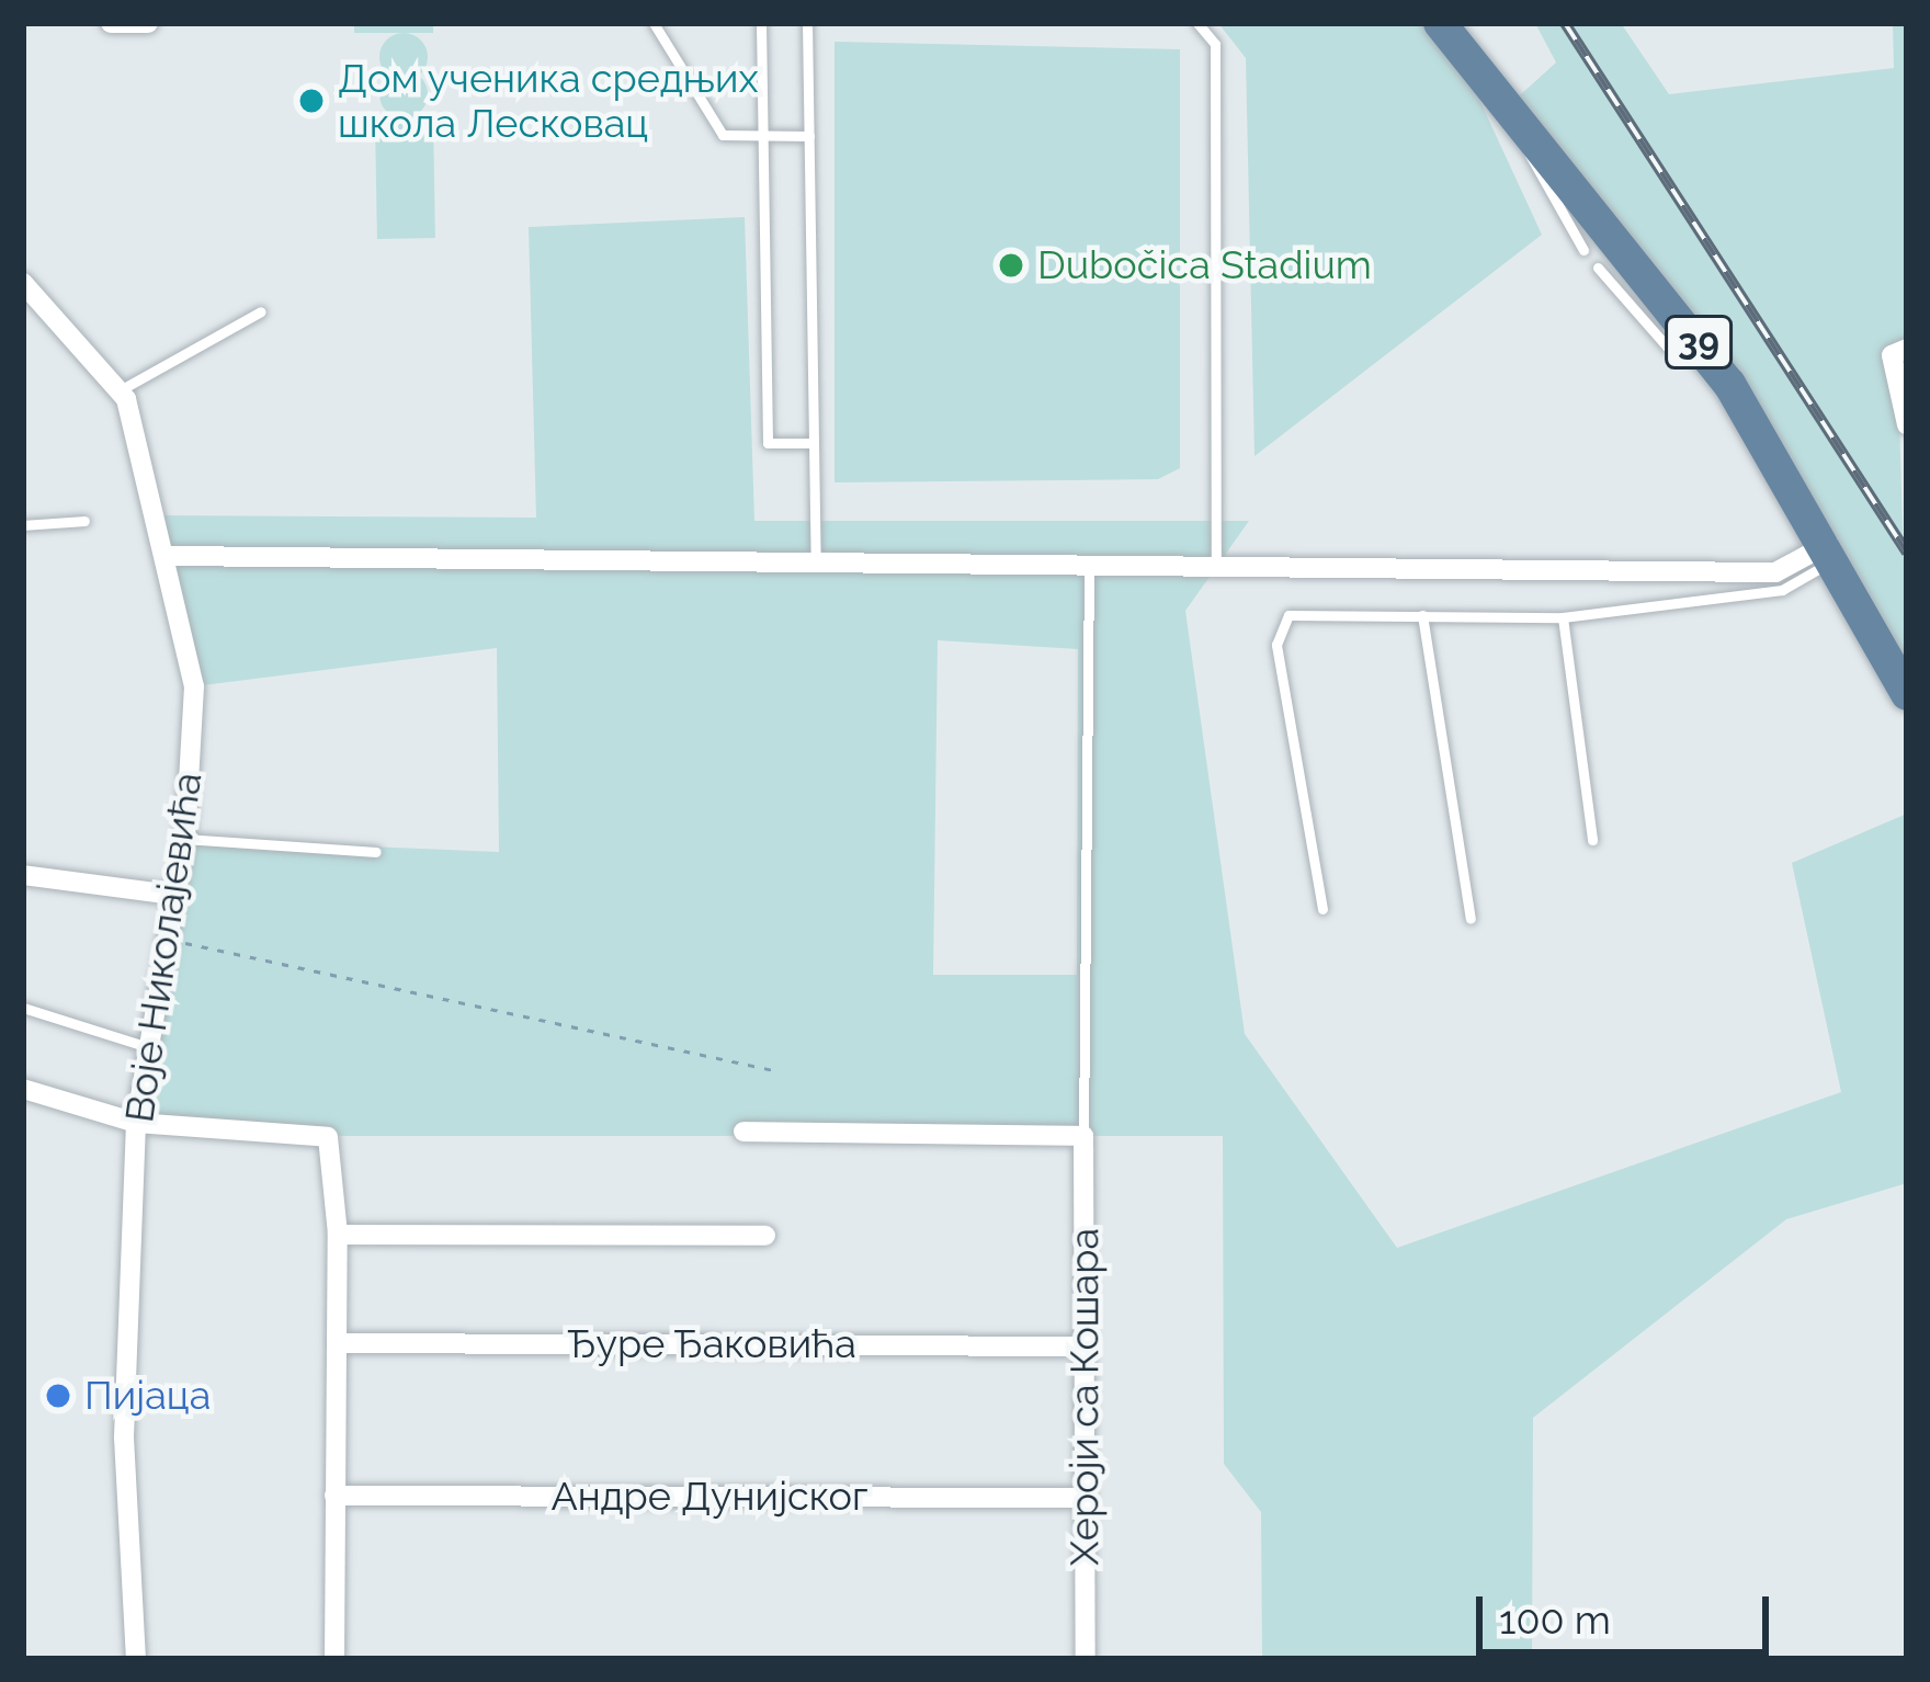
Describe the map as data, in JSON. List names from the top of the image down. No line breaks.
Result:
{"streets":{"main road":["39"],"street":["Воје Николајевића","Ђуре Ђаковића","Хероји са Кошара","Андре Дунијског"]},"crossings":[["Ђуре Ђаковића","Хероји са Кошара"],["Хероји са Кошара","Андре Дунијског"]],"places":["Дом ученика средњих школа Лесковац","Dubočica Stadium","Пијаца"],"scale_bar":"100 m"}
